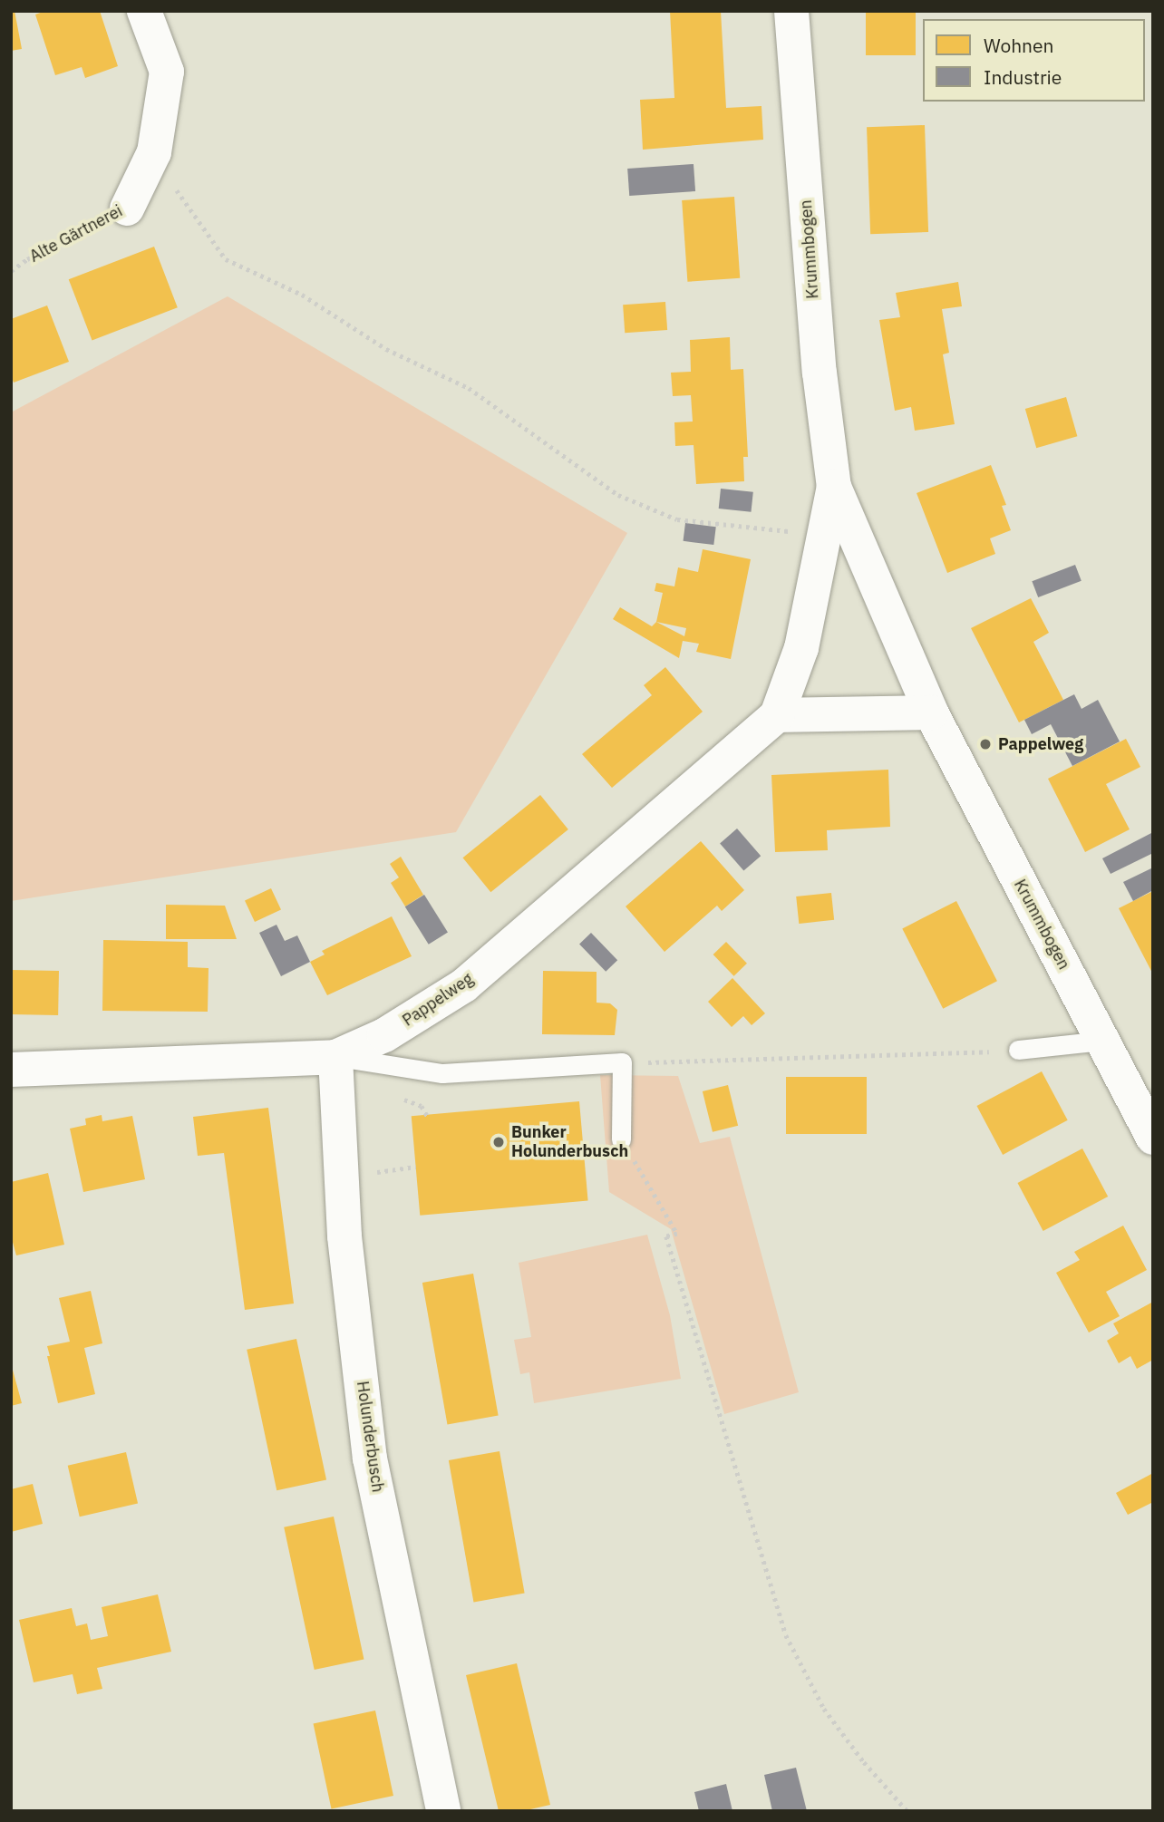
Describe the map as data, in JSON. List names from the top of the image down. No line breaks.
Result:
{"streets":{"street":["Alte Gärtnerei","Krummbogen","Pappelweg","Holunderbusch"]},"crossings":[["Krummbogen","Pappelweg"],["Pappelweg","Holunderbusch"]],"places":["Pappelweg","Bunker Holunderbusch"],"legend":["Wohnen","Industrie"]}
